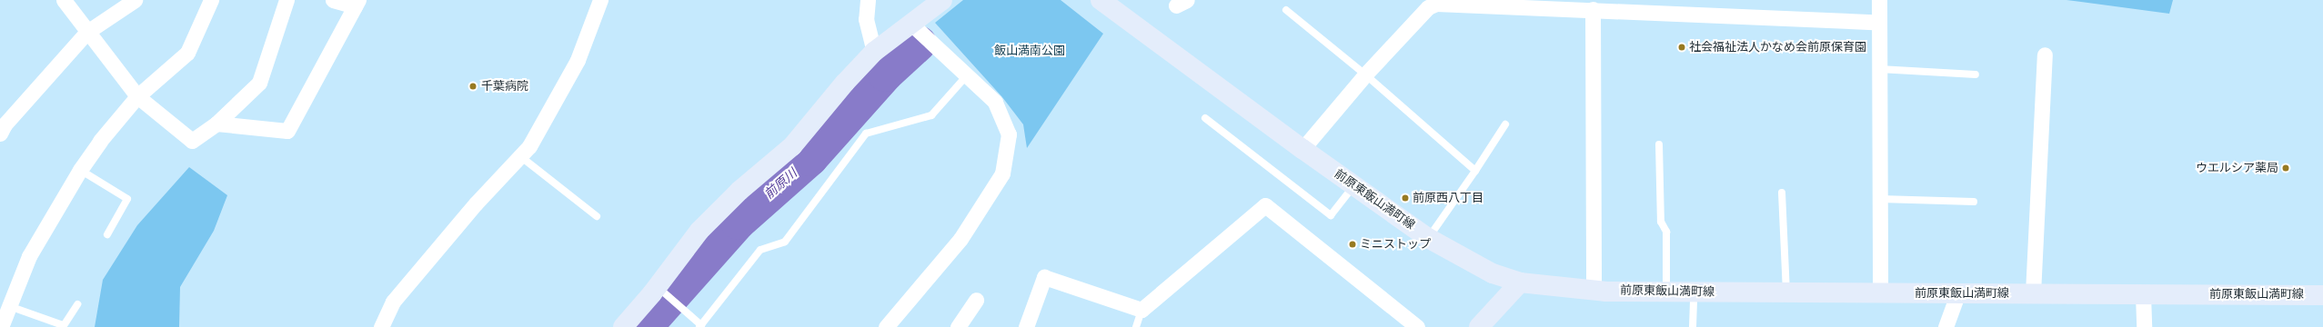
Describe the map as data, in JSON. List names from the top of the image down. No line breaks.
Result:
{"streets":{"street":["前原東飯山満町線"]},"water":["前原川"],"parks":["飯山満南公園"],"places":["社会福祉法人かなめ会前原保育園","千葉病院","ウエルシア薬局","前原西八丁目","ミニストップ"]}
